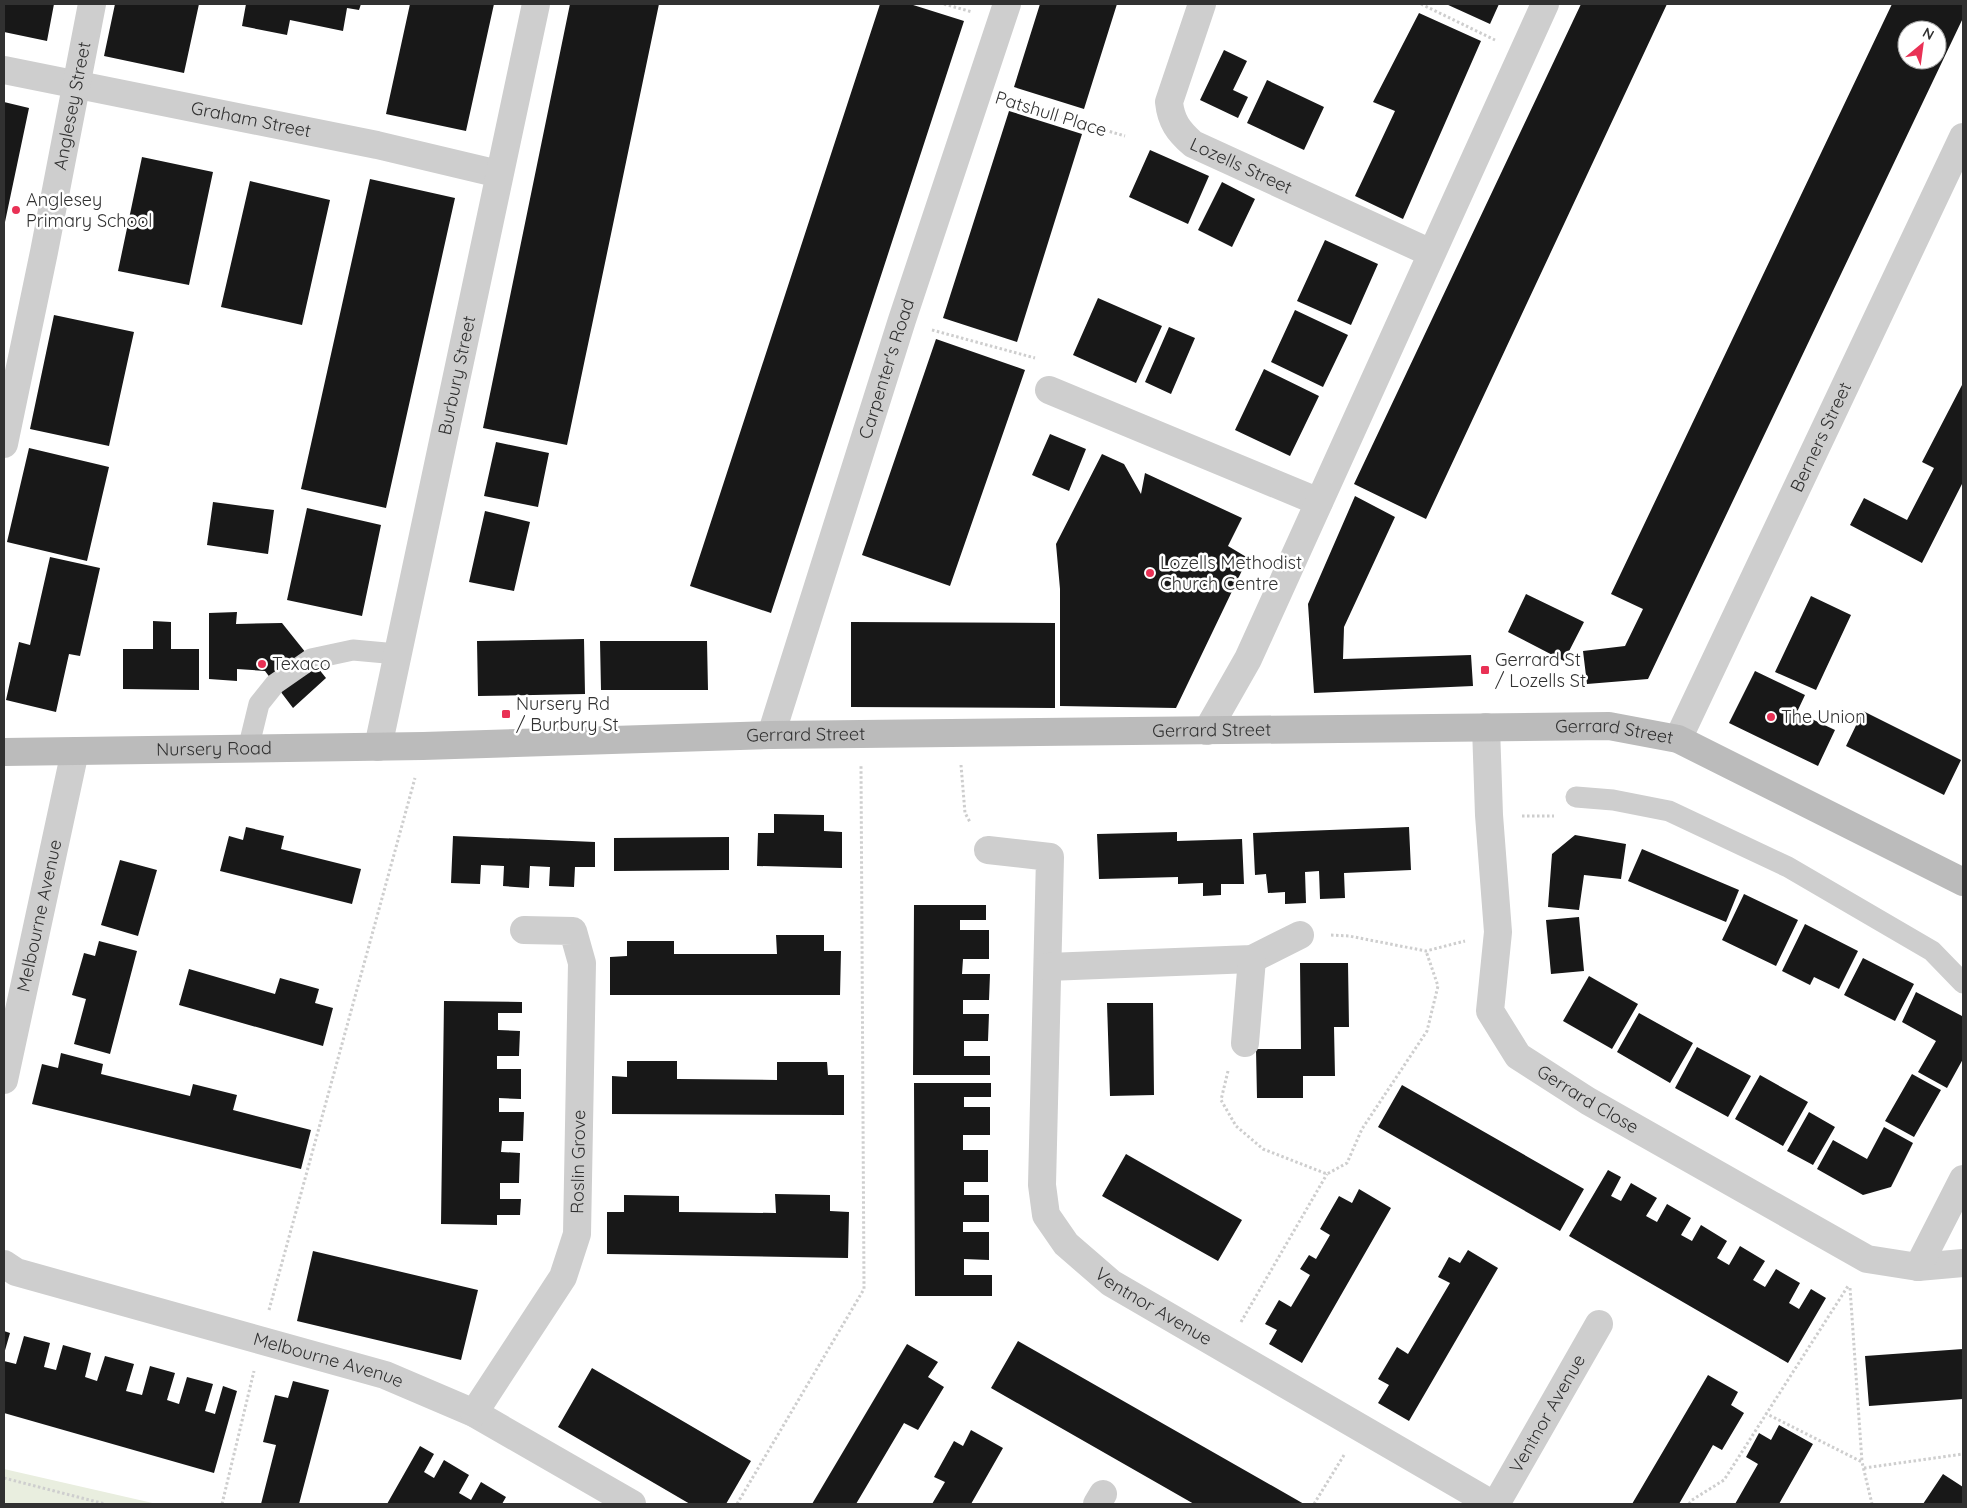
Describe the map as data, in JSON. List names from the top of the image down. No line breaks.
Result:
{"streets":{"main road":["Gerrard Street","Nursery Road"],"street":["Anglesey Street","Graham Street","Lozells Street","Carpenter's Road","Burbury Street","Berners Street","Melbourne Avenue","Gerrard Close","Roslin Grove","Ventnor Avenue"],"path":["Patshull Place"]},"crossings":[["Anglesey Street","Graham Street"],["Patshull Place","Carpenter's Road"],["Graham Street","Burbury Street"],["Carpenter's Road","Gerrard Street"],["Burbury Street","Nursery Road"],["Berners Street","Gerrard Street"],["Gerrard Street","Nursery Road"],["Gerrard Street","Gerrard Close"],["Nursery Road","Melbourne Avenue"],["Melbourne Avenue","Roslin Grove"]],"places":{"other":["Anglesey Primary School","Lozells Methodist Church Centre","Texaco","The Union"],"transit":["Gerrard St / Lozells St","Nursery Rd / Burbury St"]},"north":"top right"}
